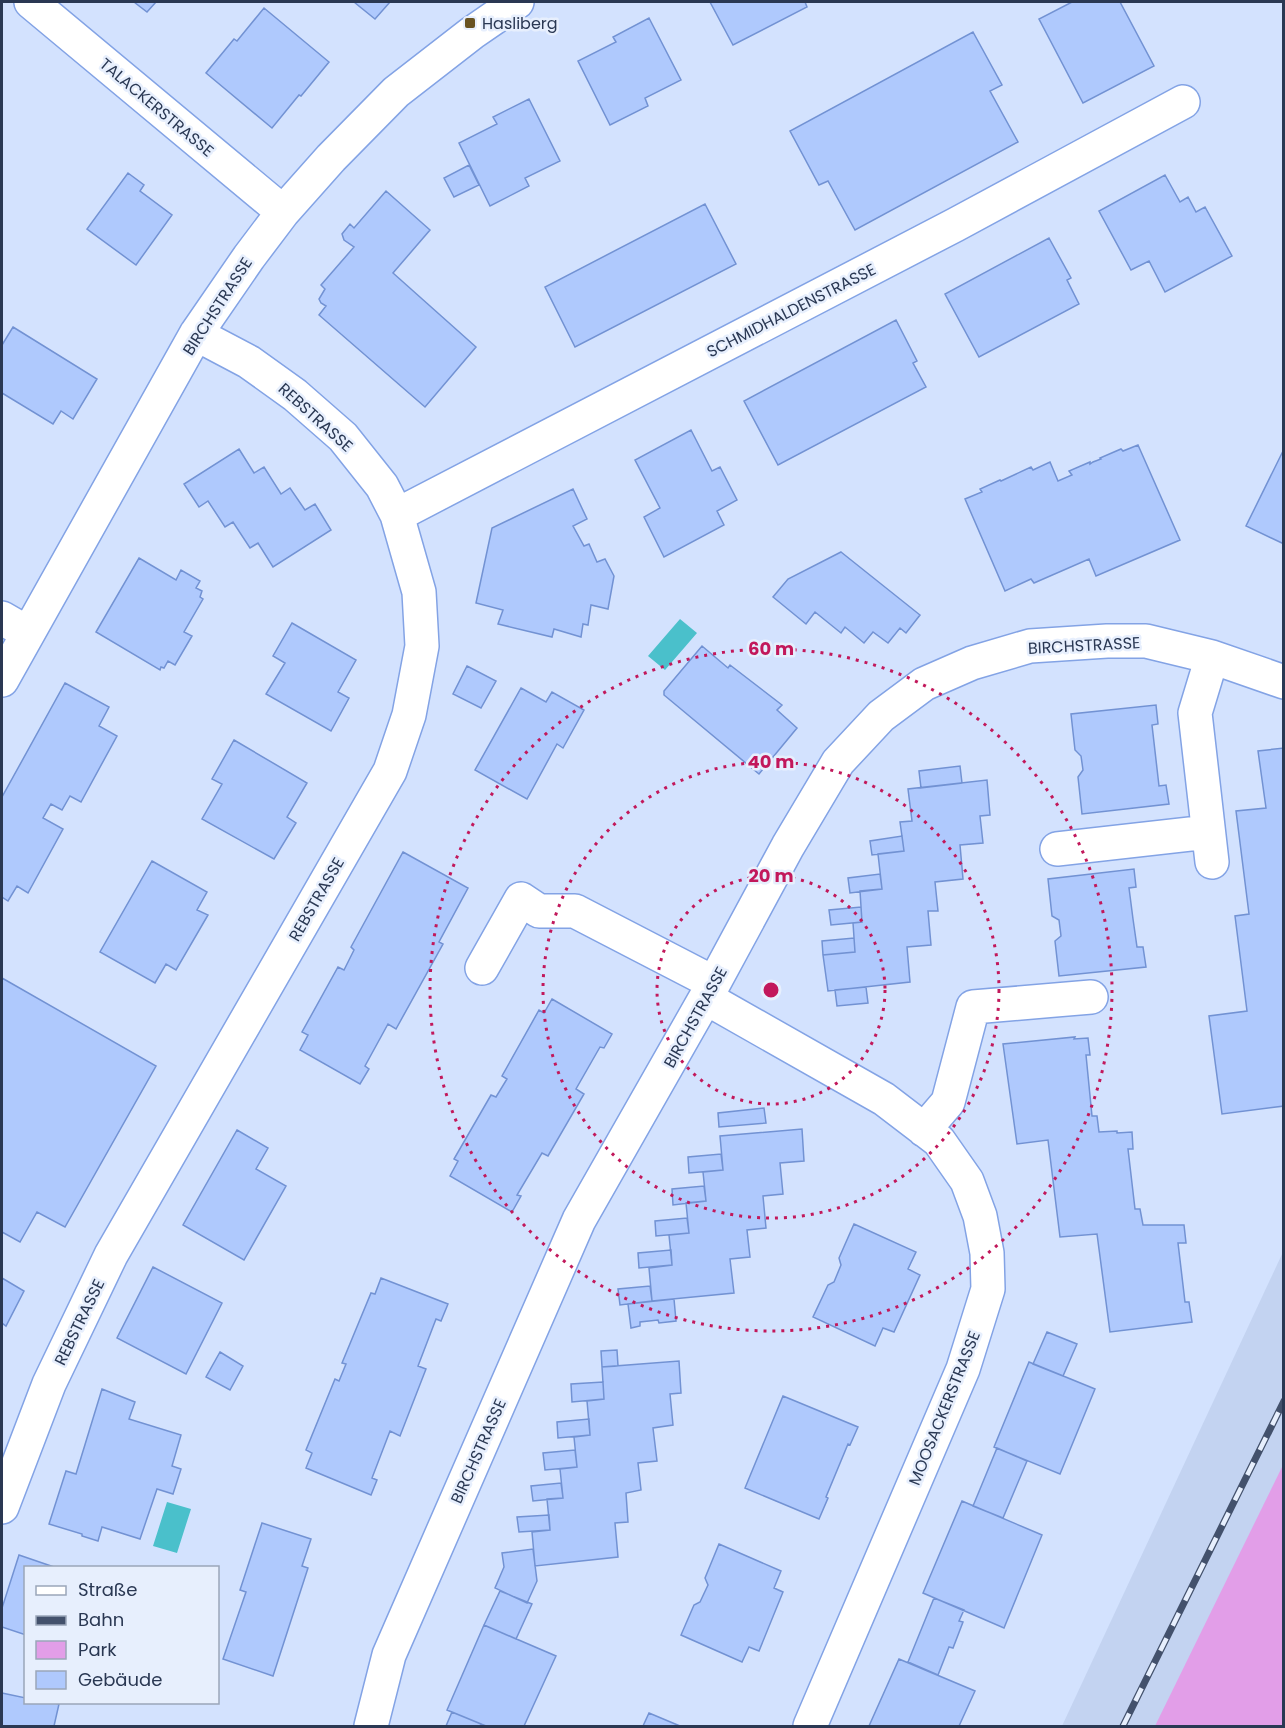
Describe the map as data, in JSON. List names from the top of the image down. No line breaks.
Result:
{"streets":{"street":["TALACKERSTRASSE","BIRCHSTRASSE","SCHMIDHALDENSTRASSE","REBSTRASSE","MOOSACKERSTRASSE"]},"crossings":[["TALACKERSTRASSE","BIRCHSTRASSE"],["BIRCHSTRASSE","REBSTRASSE"],["BIRCHSTRASSE","MOOSACKERSTRASSE"],["SCHMIDHALDENSTRASSE","REBSTRASSE"]],"places":{"transit":["Hasliberg"]},"legend":["Straße","Bahn","Park","Gebäude"],"rings":["60 m","40 m","20 m"]}
